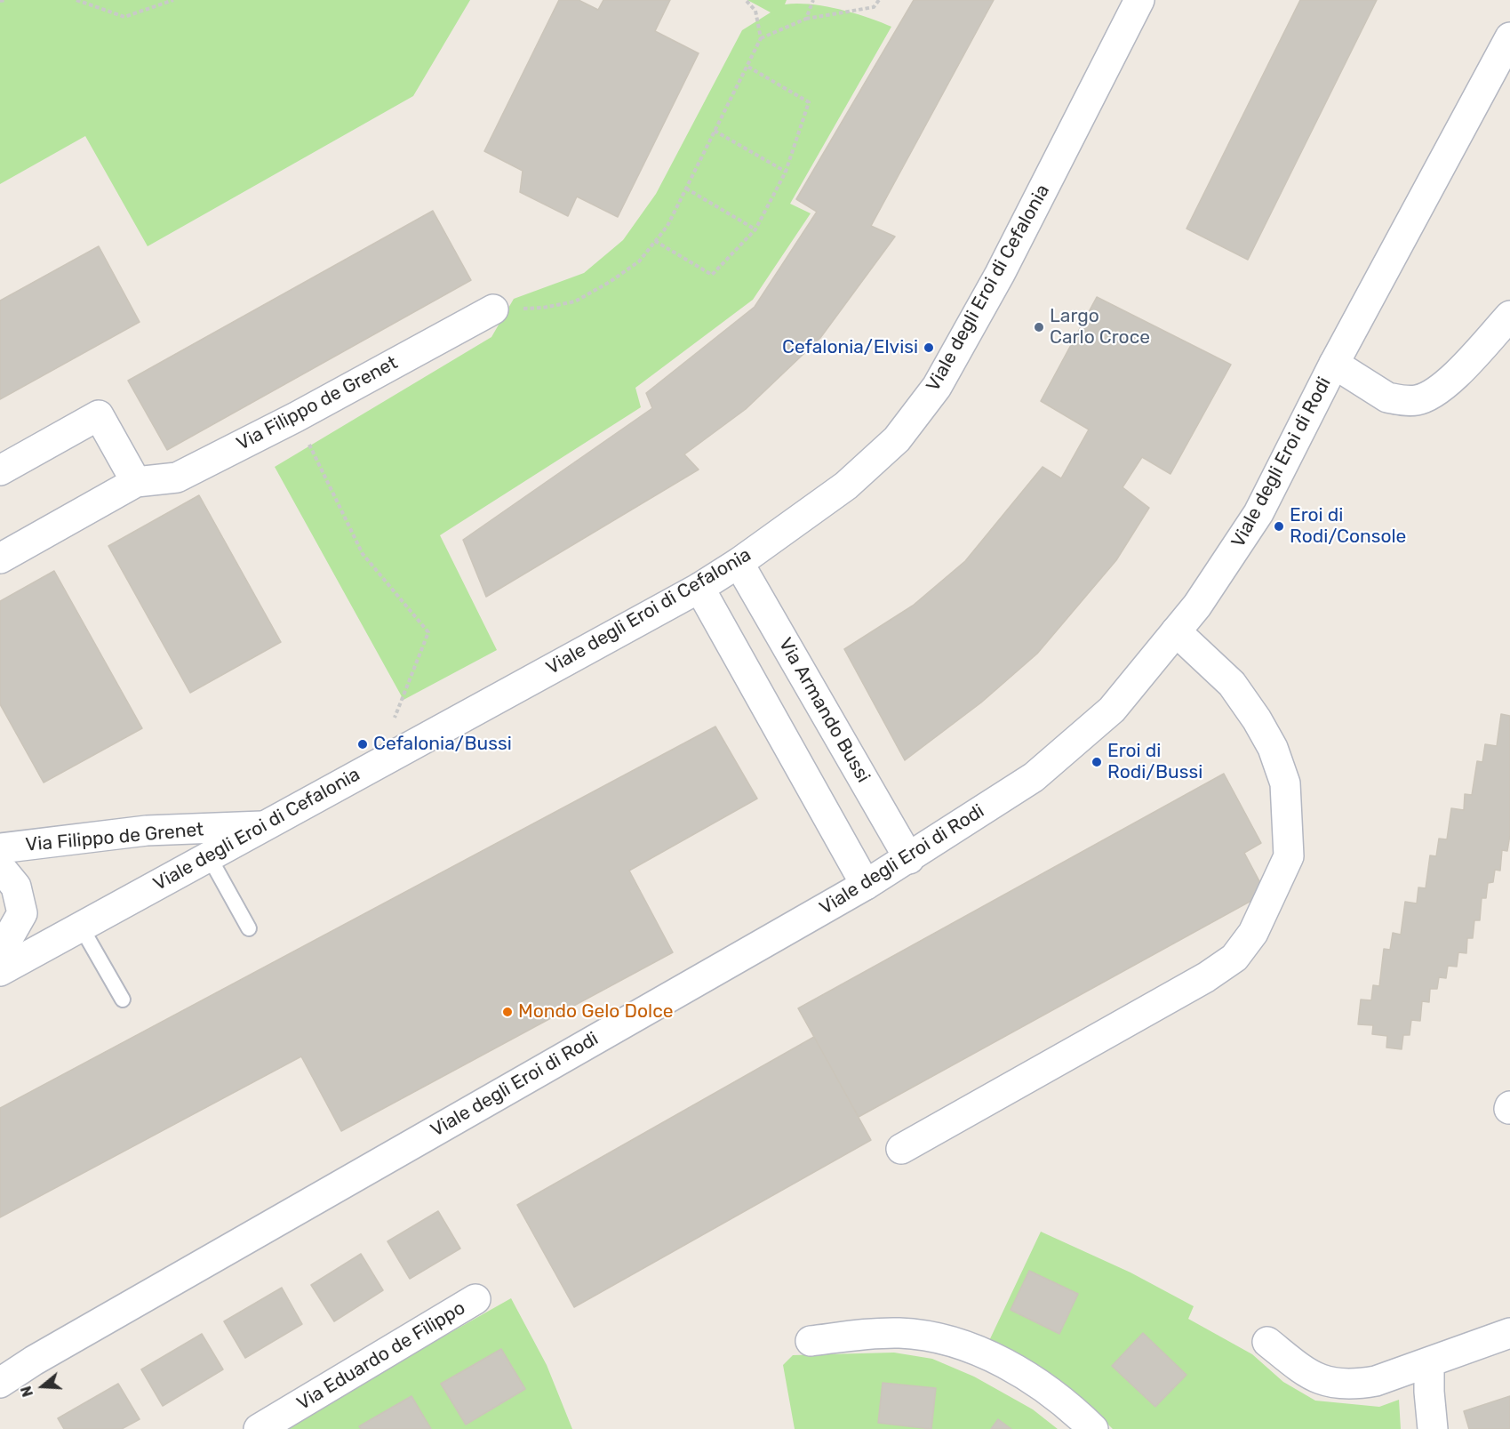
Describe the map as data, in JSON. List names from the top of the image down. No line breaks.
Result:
{"streets":{"street":["Viale degli Eroi di Cefalonia","Via Filippo de Grenet","Viale degli Eroi di Rodi","Via Armando Bussi","Via Eduardo de Filippo"]},"crossings":[["Viale degli Eroi di Cefalonia","Via Filippo de Grenet"],["Viale degli Eroi di Cefalonia","Via Armando Bussi"],["Viale degli Eroi di Rodi","Via Armando Bussi"]],"places":["Largo Carlo Croce","Cefalonia/Elvisi","Eroi di Rodi/Console","Cefalonia/Bussi","Eroi di Rodi/Bussi","Mondo Gelo Dolce"],"north":"left"}
